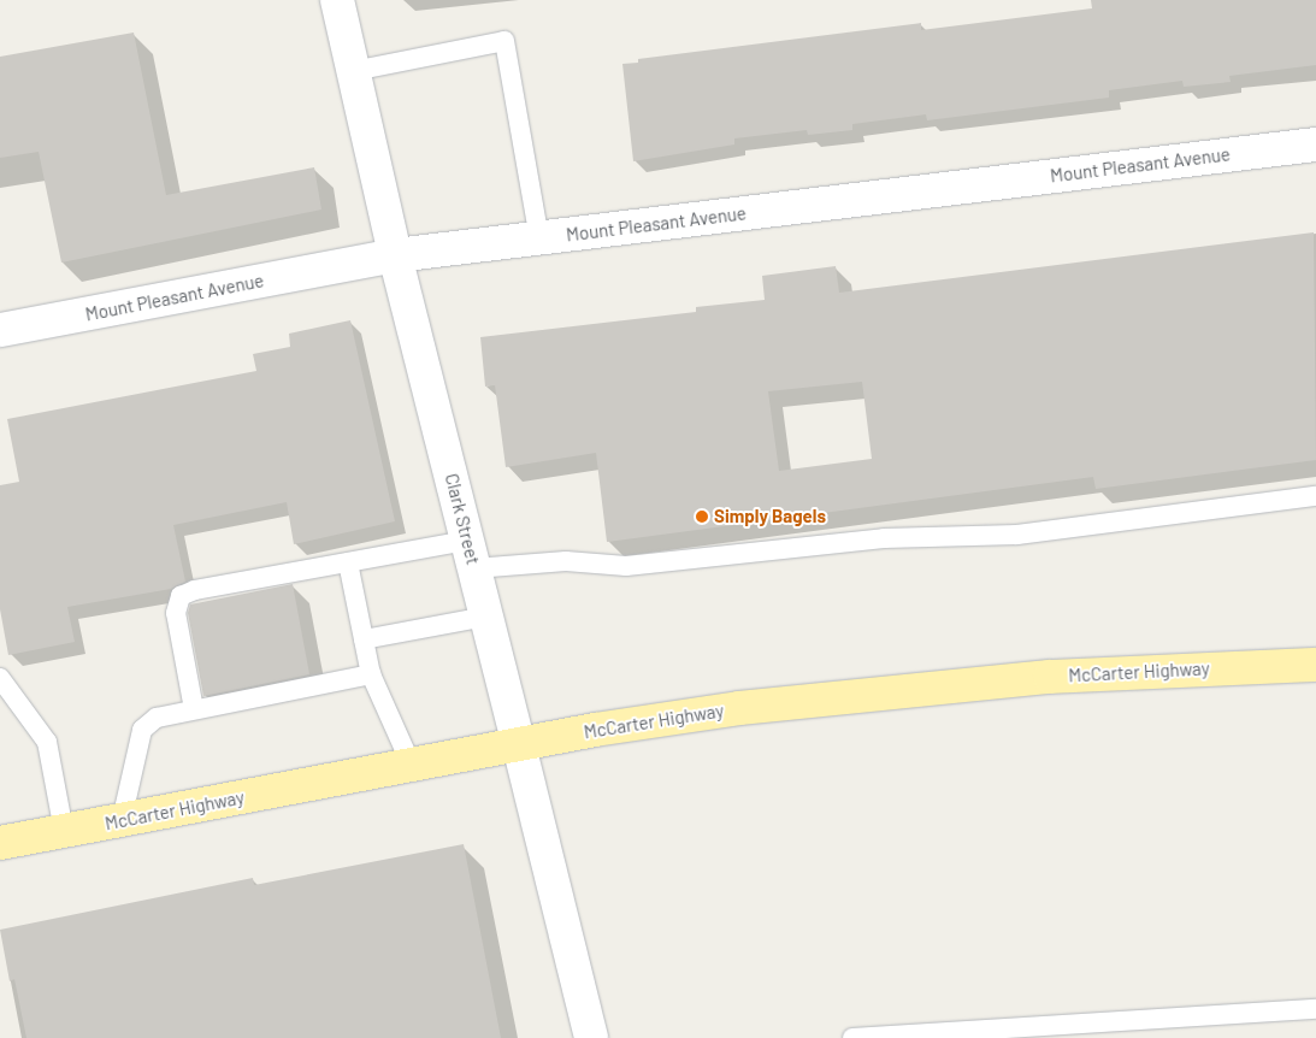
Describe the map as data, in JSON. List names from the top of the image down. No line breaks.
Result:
{"streets":{"main road":["McCarter Highway"],"street":["Mount Pleasant Avenue","Clark Street"]},"crossings":[["Mount Pleasant Avenue","Clark Street"],["Clark Street","McCarter Highway"]],"places":["Simply Bagels"]}
